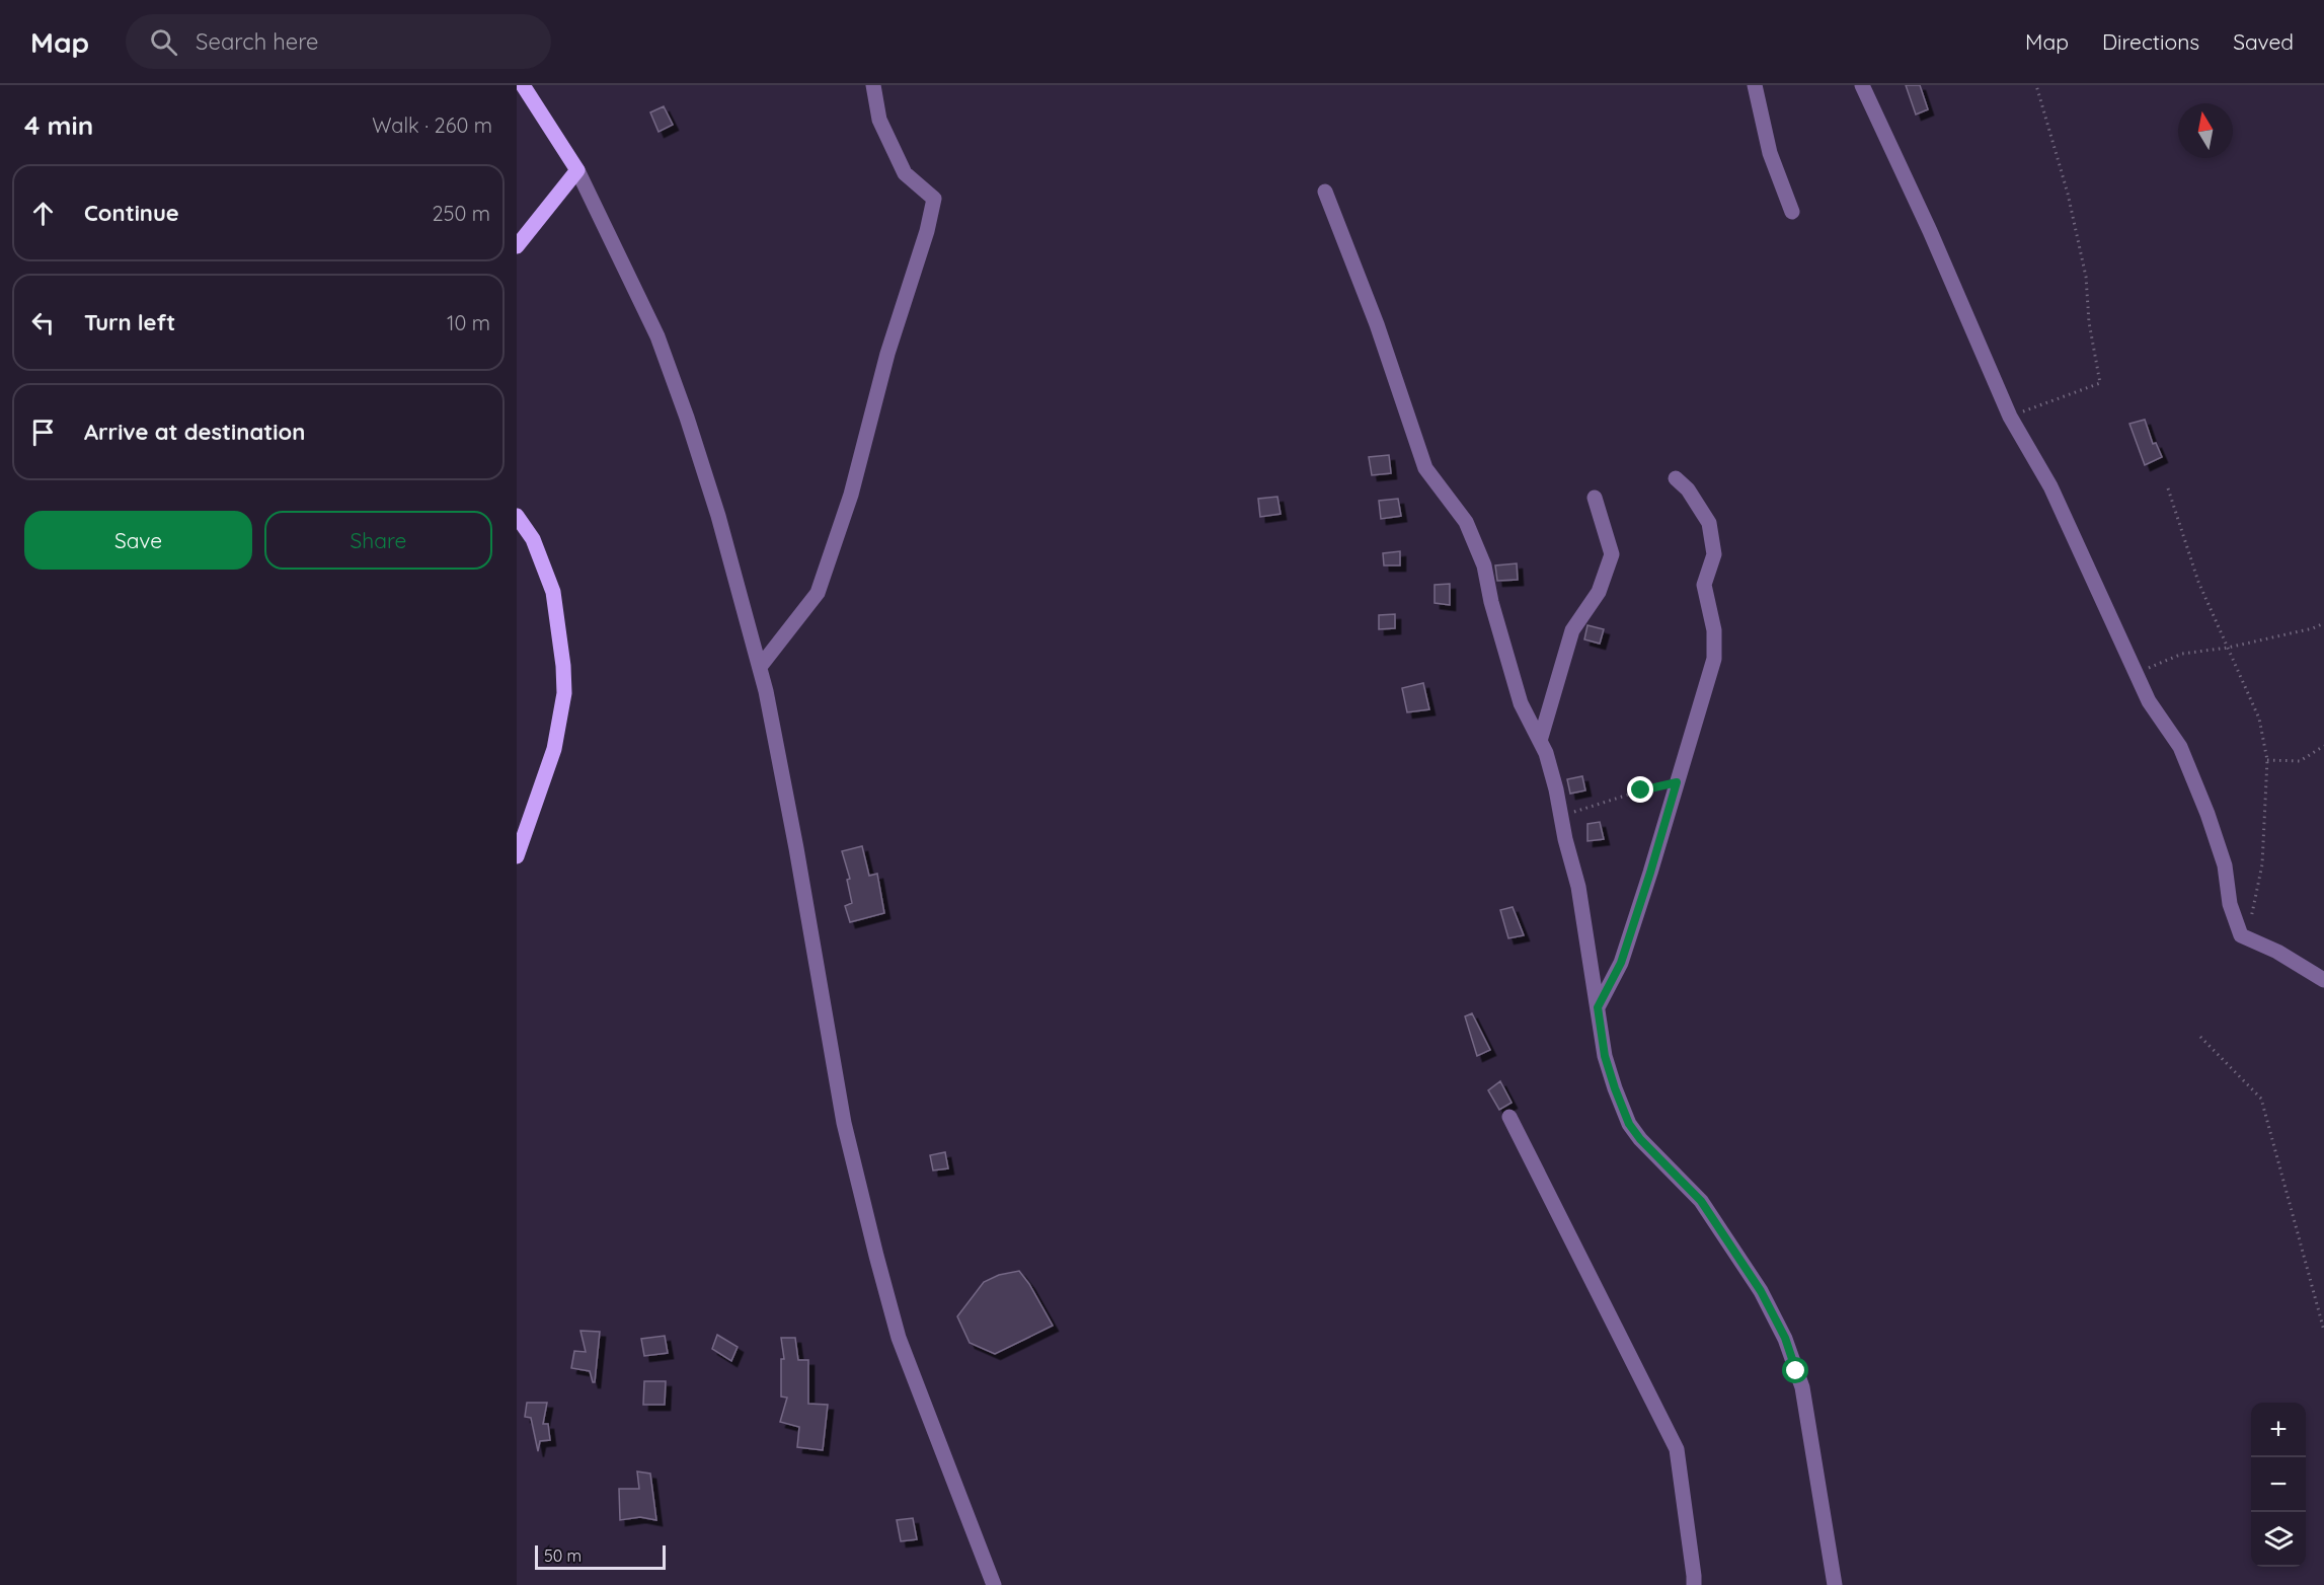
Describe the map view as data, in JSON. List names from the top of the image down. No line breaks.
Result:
{"scale_bar":"50 m","north":"top","page":{"header":"Map","search":"Search here","nav":["Map","Directions","Saved"],"heading":["4 min","Walk · 260 m"],"list":[["Continue","250 m"],["Turn left","10 m"],"Arrive at destination"],"buttons":["Save","Share"],"map_buttons":["+","−"],"scale":"50 m"}}
